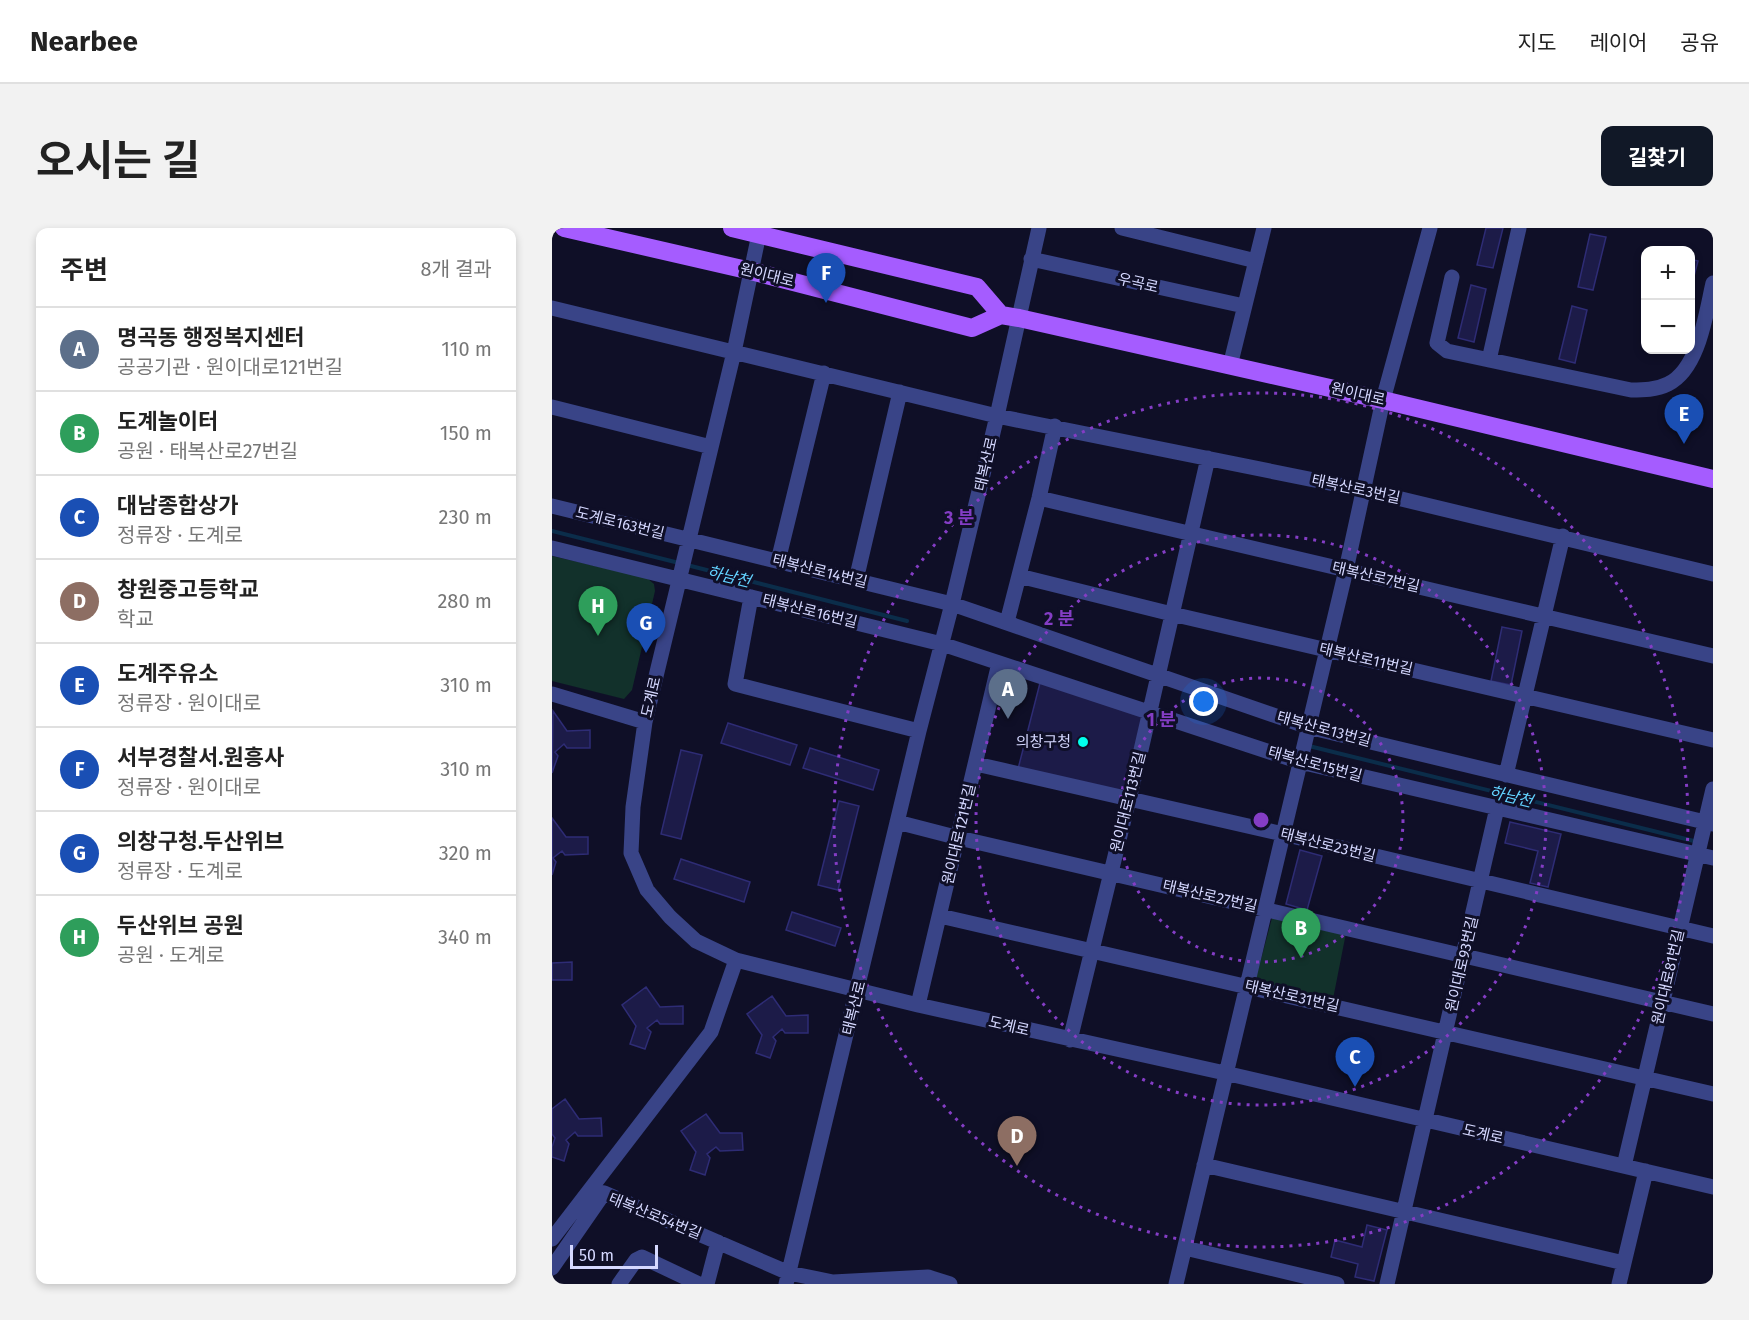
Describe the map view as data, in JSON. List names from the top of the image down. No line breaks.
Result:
{"streets":{"main road":["원이대로"],"street":["우곡로","태복산로","태복산로3번길","도계로163번길","태복산로14번길","태복산로7번길","태복산로16번길","태복산로11번길","도계로","태복산로13번길","태복산로15번길","원이대로113번길","원이대로121번길","태복산로23번길","태복산로27번길","원이대로93번길","원이대로81번길","태복산로31번길","태복산로54번길"]},"crossings":[["원이대로","태복산로"],["태복산로","태복산로3번길"],["태복산로","태복산로14번길"],["태복산로","태복산로16번길"],["태복산로","도계로"],["태복산로","태복산로13번길"],["태복산로","태복산로15번길"],["태복산로","태복산로27번길"],["태복산로","태복산로54번길"],["태복산로3번길","원이대로113번길"],["도계로163번길","태복산로14번길"],["도계로163번길","도계로"],["태복산로14번길","도계로"],["태복산로14번길","태복산로13번길"],["태복산로7번길","원이대로113번길"],["태복산로16번길","도계로"],["태복산로16번길","태복산로15번길"],["태복산로11번길","원이대로113번길"],["도계로","원이대로113번길"],["도계로","원이대로121번길"],["도계로","원이대로93번길"],["도계로","원이대로81번길"],["태복산로13번길","원이대로113번길"],["태복산로13번길","원이대로81번길"],["태복산로15번길","원이대로113번길"],["태복산로15번길","원이대로121번길"],["태복산로15번길","원이대로93번길"],["태복산로15번길","원이대로81번길"],["원이대로113번길","태복산로23번길"],["원이대로113번길","태복산로27번길"],["원이대로113번길","태복산로31번길"],["원이대로121번길","태복산로23번길"],["원이대로121번길","태복산로27번길"],["원이대로121번길","태복산로31번길"],["태복산로23번길","원이대로93번길"],["태복산로23번길","원이대로81번길"],["태복산로27번길","원이대로93번길"],["태복산로27번길","원이대로81번길"],["원이대로93번길","태복산로31번길"],["원이대로81번길","태복산로31번길"]],"water":["하남천"],"places":["의창구청"],"scale_bar":"50 m","page":{"header":"Nearbee","nav":["지도","레이어","공유"],"title":"오시는 길","buttons":"길찾기","heading":["주변","8개 결과"],"map_buttons":["+","−"],"pins":["F","E","H","G","A","B","C","D"],"list":[{"mark":"A","name":"명곡동 행정복지센터","note":"공공기관 · 원이대로121번길","value":"110 m"},{"mark":"B","name":"도계놀이터","note":"공원 · 태복산로27번길","value":"150 m"},{"mark":"C","name":"대남종합상가","note":"정류장 · 도계로","value":"230 m"},{"mark":"D","name":"창원중고등학교","note":"학교","value":"280 m"},{"mark":"E","name":"도계주유소","note":"정류장 · 원이대로","value":"310 m"},{"mark":"F","name":"서부경찰서.원흥사","note":"정류장 · 원이대로","value":"310 m"},{"mark":"G","name":"의창구청.두산위브","note":"정류장 · 도계로","value":"320 m"},{"mark":"H","name":"두산위브 공원","note":"공원 · 도계로","value":"340 m"}],"scale":"50 m"},"rings":["3 분","2 분","1 분"]}
